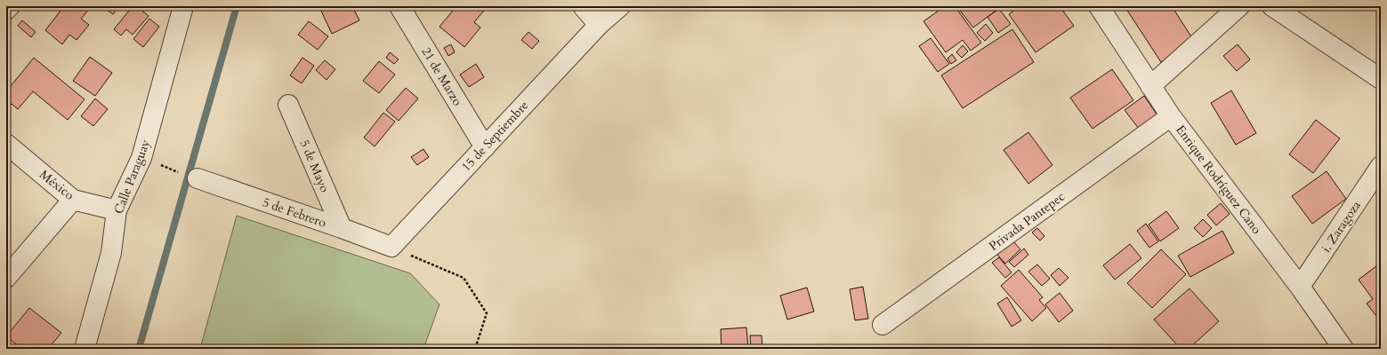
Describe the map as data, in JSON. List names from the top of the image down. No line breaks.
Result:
{"streets":{"street":["21 de Marzo","15 de Septiembre","5 de Mayo","Calle Paraguay","Enrique Rodríguez Cano","México","5 de Febrero","Privada Pantepec","i. Zaragoza"]},"crossings":[["21 de Marzo","15 de Septiembre"],["15 de Septiembre","5 de Febrero"],["5 de Mayo","5 de Febrero"],["Calle Paraguay","México"],["Enrique Rodríguez Cano","Privada Pantepec"],["Enrique Rodríguez Cano","i. Zaragoza"]]}
